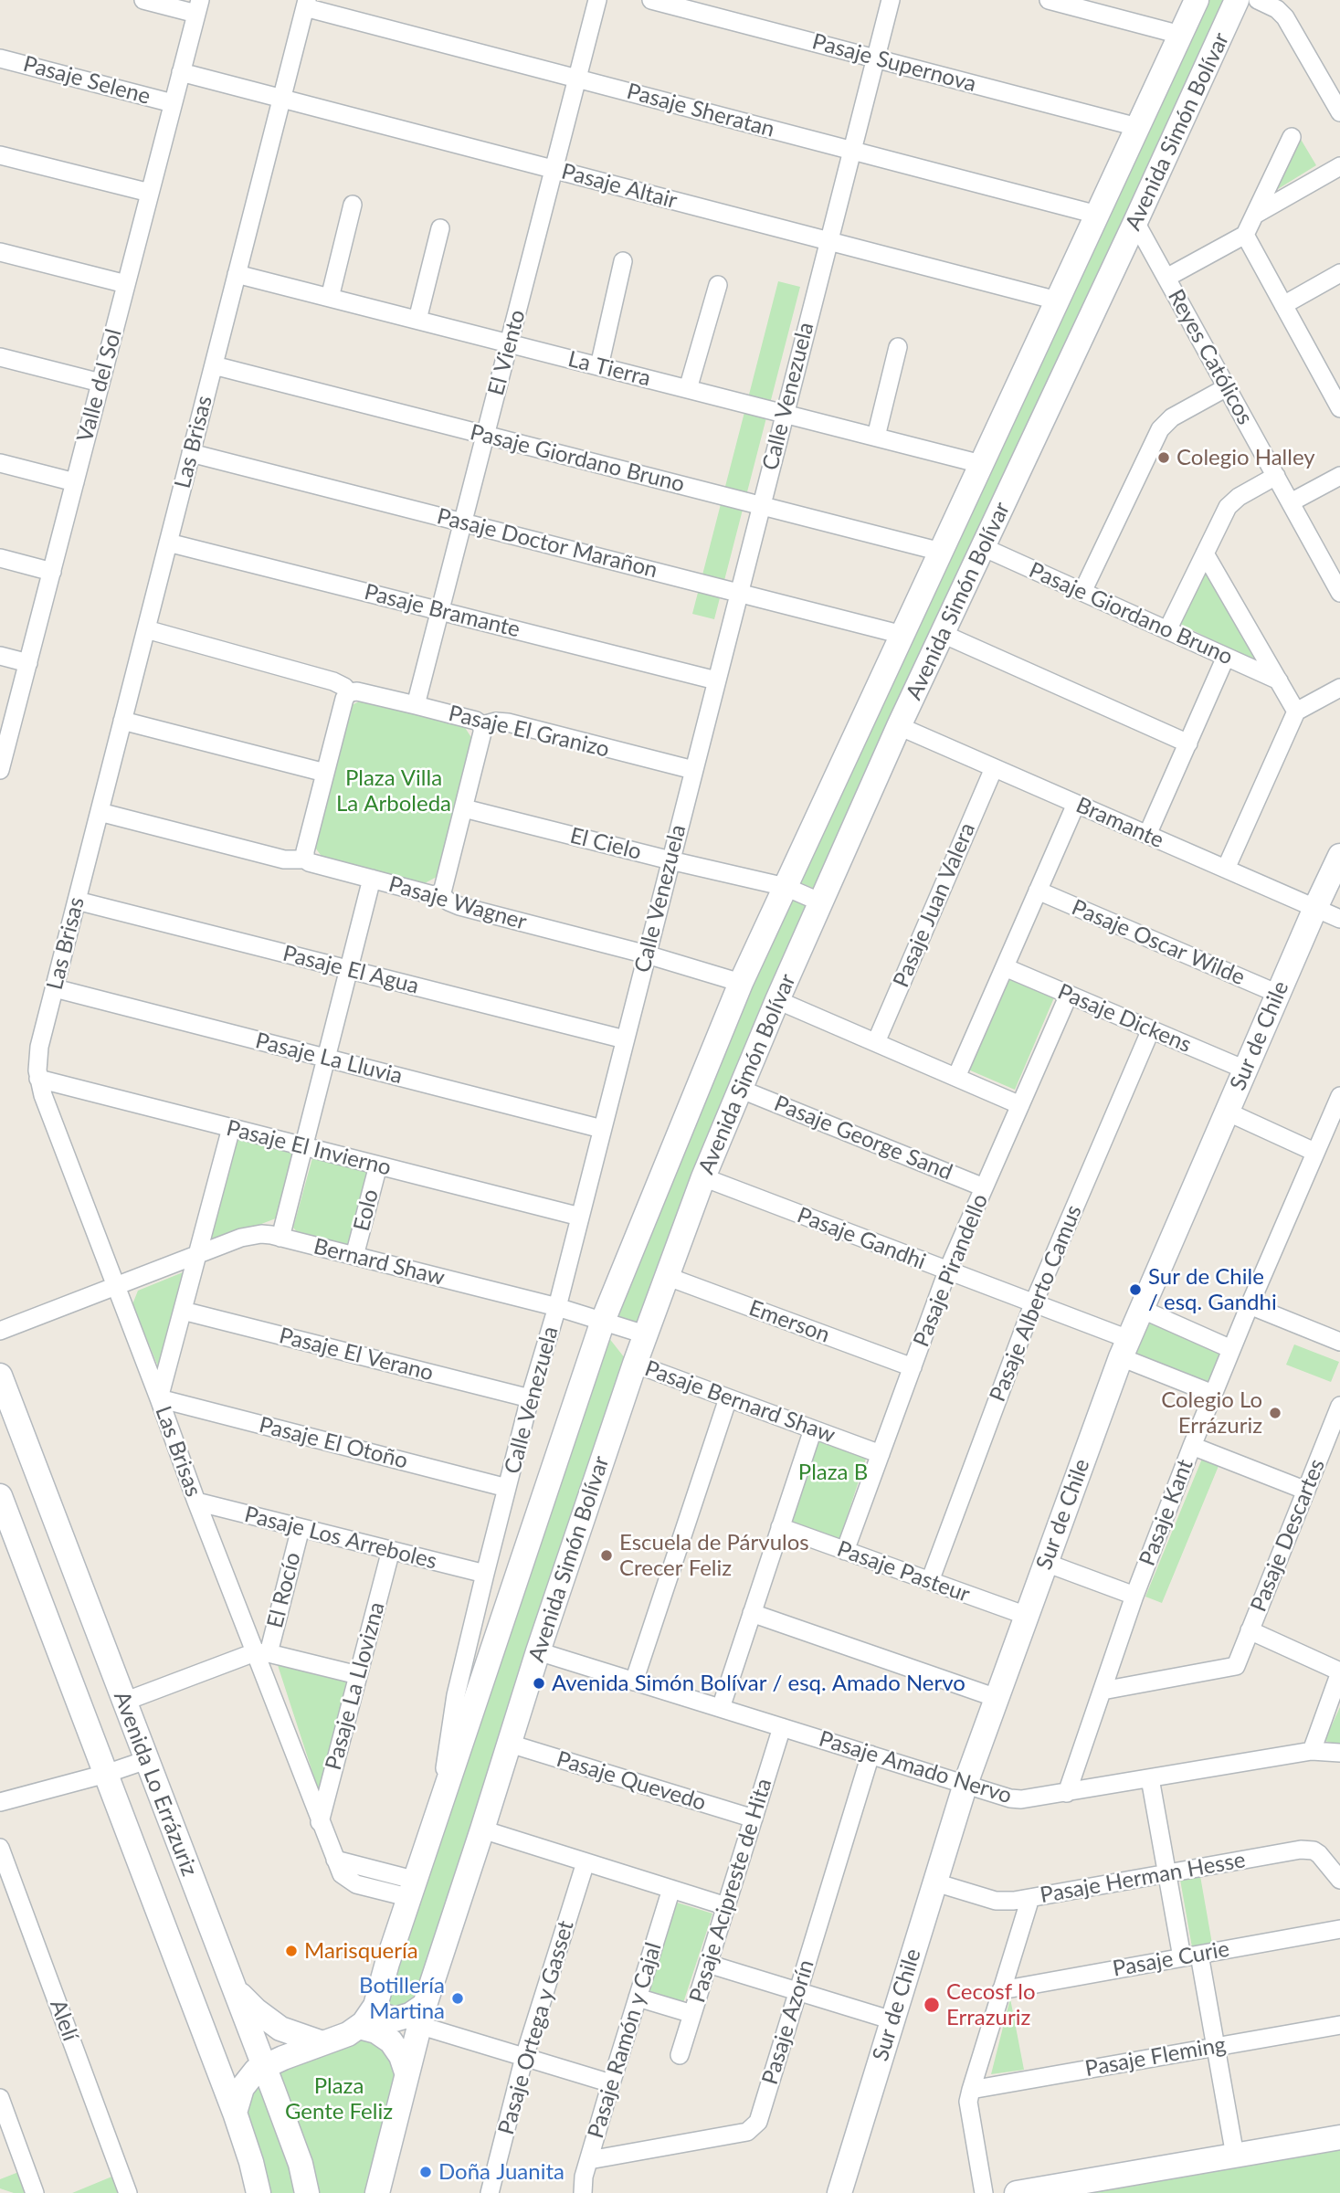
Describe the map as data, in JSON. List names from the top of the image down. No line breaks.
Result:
{"streets":{"main road":["Avenida Simón Bolívar","Sur de Chile","Avenida Lo Errázuriz"],"street":["Pasaje Supernova","Pasaje Selene","Pasaje Sheratan","Pasaje Altair","El Viento","Reyes Católicos","La Tierra","Valle del Sol","Calle Venezuela","Las Brisas","Pasaje Giordano Bruno","Pasaje Doctor Marañon","Pasaje Bramante","Pasaje El Granizo","Bramante","El Cielo","Pasaje Wagner","Pasaje Juan Valera","Pasaje Oscar Wilde","Pasaje El Agua","Pasaje Dickens","Pasaje La Lluvia","Pasaje George Sand","Pasaje El Invierno","Eolo","Pasaje Gandhi","Bernard Shaw","Pasaje Pirandello","Pasaje Alberto Camus","Emerson","Pasaje El Verano","Pasaje Bernard Shaw","Pasaje El Otoño","Pasaje Kant","Pasaje Descartes","Pasaje Los Arreboles","Pasaje Pasteur","El Rocío","Pasaje La Llovizna","Pasaje Amado Nervo","Pasaje Quevedo","Pasaje Herman Hesse","Pasaje Acipreste de Hita","Pasaje Curie","Alelí","Pasaje Azorín","Pasaje Ortega y Gasset","Pasaje Ramón y Cajal","Pasaje Fleming"]},"crossings":[["Pasaje Supernova","Avenida Simón Bolívar"],["Pasaje Supernova","Calle Venezuela"],["Pasaje Selene","Valle del Sol"],["Pasaje Sheratan","Avenida Simón Bolívar"],["Pasaje Sheratan","El Viento"],["Pasaje Sheratan","Calle Venezuela"],["Pasaje Sheratan","Las Brisas"],["Avenida Simón Bolívar","Pasaje Altair"],["Avenida Simón Bolívar","Reyes Católicos"],["Avenida Simón Bolívar","La Tierra"],["Avenida Simón Bolívar","Calle Venezuela"],["Avenida Simón Bolívar","Las Brisas"],["Avenida Simón Bolívar","Pasaje Giordano Bruno"],["Avenida Simón Bolívar","Pasaje Doctor Marañon"],["Avenida Simón Bolívar","Bramante"],["Avenida Simón Bolívar","El Cielo"],["Avenida Simón Bolívar","Pasaje Wagner"],["Avenida Simón Bolívar","Pasaje George Sand"],["Avenida Simón Bolívar","Pasaje Gandhi"],["Avenida Simón Bolívar","Bernard Shaw"],["Avenida Simón Bolívar","Emerson"],["Avenida Simón Bolívar","Pasaje Bernard Shaw"],["Avenida Simón Bolívar","Pasaje Amado Nervo"],["Avenida Simón Bolívar","Pasaje Quevedo"],["Avenida Simón Bolívar","Avenida Lo Errázuriz"],["Pasaje Altair","El Viento"],["Pasaje Altair","Valle del Sol"],["Pasaje Altair","Calle Venezuela"],["Pasaje Altair","Las Brisas"],["El Viento","La Tierra"],["El Viento","Pasaje Giordano Bruno"],["El Viento","Pasaje Doctor Marañon"],["El Viento","Pasaje Bramante"],["El Viento","Pasaje El Granizo"],["La Tierra","Calle Venezuela"],["La Tierra","Las Brisas"],["Calle Venezuela","Pasaje Giordano Bruno"],["Calle Venezuela","Pasaje Doctor Marañon"],["Calle Venezuela","Pasaje Bramante"],["Calle Venezuela","Pasaje El Granizo"],["Calle Venezuela","El Cielo"],["Calle Venezuela","Pasaje Wagner"],["Calle Venezuela","Pasaje El Agua"],["Calle Venezuela","Pasaje La Lluvia"],["Calle Venezuela","Pasaje El Invierno"],["Calle Venezuela","Bernard Shaw"],["Calle Venezuela","Pasaje El Verano"],["Calle Venezuela","Pasaje El Otoño"],["Calle Venezuela","Pasaje Los Arreboles"],["Las Brisas","Pasaje Giordano Bruno"],["Las Brisas","Pasaje Doctor Marañon"],["Las Brisas","Pasaje Bramante"],["Las Brisas","Pasaje El Granizo"],["Las Brisas","Pasaje Wagner"],["Las Brisas","Pasaje El Agua"],["Las Brisas","Pasaje La Lluvia"],["Las Brisas","Pasaje El Invierno"],["Las Brisas","Bernard Shaw"],["Las Brisas","Pasaje El Otoño"],["Las Brisas","Pasaje Los Arreboles"],["Las Brisas","El Rocío"],["Las Brisas","Pasaje La Llovizna"],["Bramante","Pasaje Juan Valera"],["Bramante","Sur de Chile"],["Pasaje Oscar Wilde","Sur de Chile"],["Pasaje Dickens","Sur de Chile"],["Pasaje Dickens","Pasaje Pirandello"],["Pasaje Dickens","Pasaje Alberto Camus"],["Sur de Chile","Pasaje Gandhi"],["Sur de Chile","Pasaje Pasteur"],["Sur de Chile","Pasaje Amado Nervo"],["Sur de Chile","Pasaje Herman Hesse"],["Pasaje George Sand","Pasaje Pirandello"],["Pasaje El Invierno","Eolo"],["Eolo","Bernard Shaw"],["Pasaje Gandhi","Pasaje Pirandello"],["Pasaje Gandhi","Pasaje Alberto Camus"],["Pasaje Gandhi","Pasaje Kant"],["Pasaje Pirandello","Emerson"],["Pasaje Pirandello","Pasaje Bernard Shaw"],["Pasaje Pirandello","Pasaje Pasteur"],["Pasaje Alberto Camus","Pasaje Pasteur"],["Pasaje Kant","Pasaje Descartes"],["Pasaje Kant","Pasaje Amado Nervo"],["Pasaje Los Arreboles","El Rocío"],["Pasaje Los Arreboles","Pasaje La Llovizna"],["Pasaje Amado Nervo","Pasaje Acipreste de Hita"],["Pasaje Amado Nervo","Pasaje Azorín"],["Pasaje Quevedo","Pasaje Acipreste de Hita"],["Pasaje Azorín","Pasaje Ramón y Cajal"]],"parks":["Plaza Villa La Arboleda","Plaza B","Plaza Gente Feliz"],"places":["Colegio Halley","Sur de Chile / esq. Gandhi","Colegio Lo Errázuriz","Escuela de Párvulos Crecer Feliz","Avenida Simón Bolívar / esq. Amado Nervo","Marisquería","Botillería Martina","Cecosf lo Errazuriz","Doña Juanita"]}
